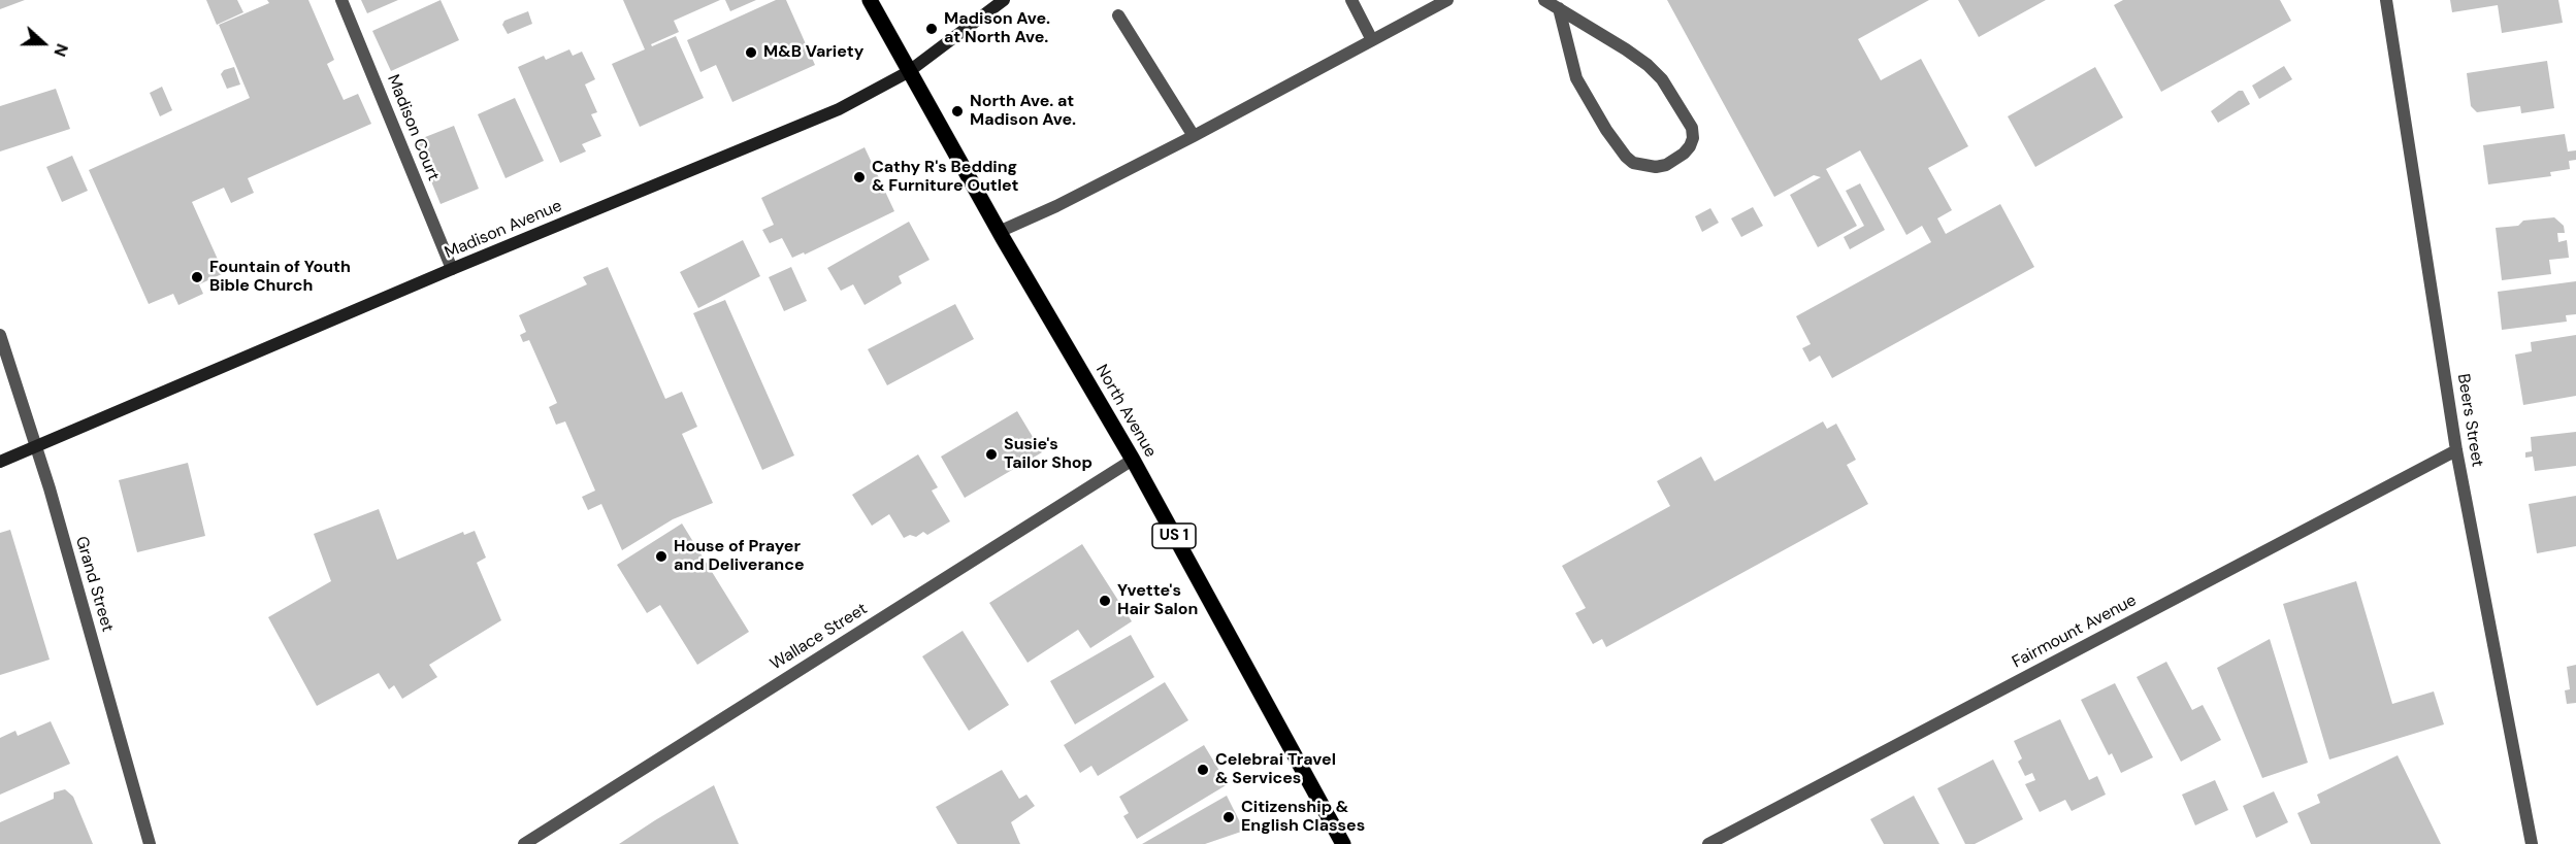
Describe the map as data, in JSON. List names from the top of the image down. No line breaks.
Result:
{"streets":{"main road":["Madison Avenue","North Avenue","US 1"],"street":["Madison Court","Beers Street","Grand Street","Fairmount Avenue","Wallace Street"]},"crossings":[["Madison Court","Madison Avenue"],["Madison Avenue","North Avenue"],["Madison Avenue","Grand Street"],["North Avenue","Wallace Street"],["Beers Street","Fairmount Avenue"]],"places":["Madison Ave. at North Ave.","M&B Variety","North Ave. at Madison Ave.","Cathy R's Bedding & Furniture Outlet","Fountain of Youth Bible Church","Susie's Tailor Shop","House of Prayer and Deliverance","Yvette's Hair Salon","Celebrai Travel & Services","Citizenship & English Classes"],"north":"right"}
